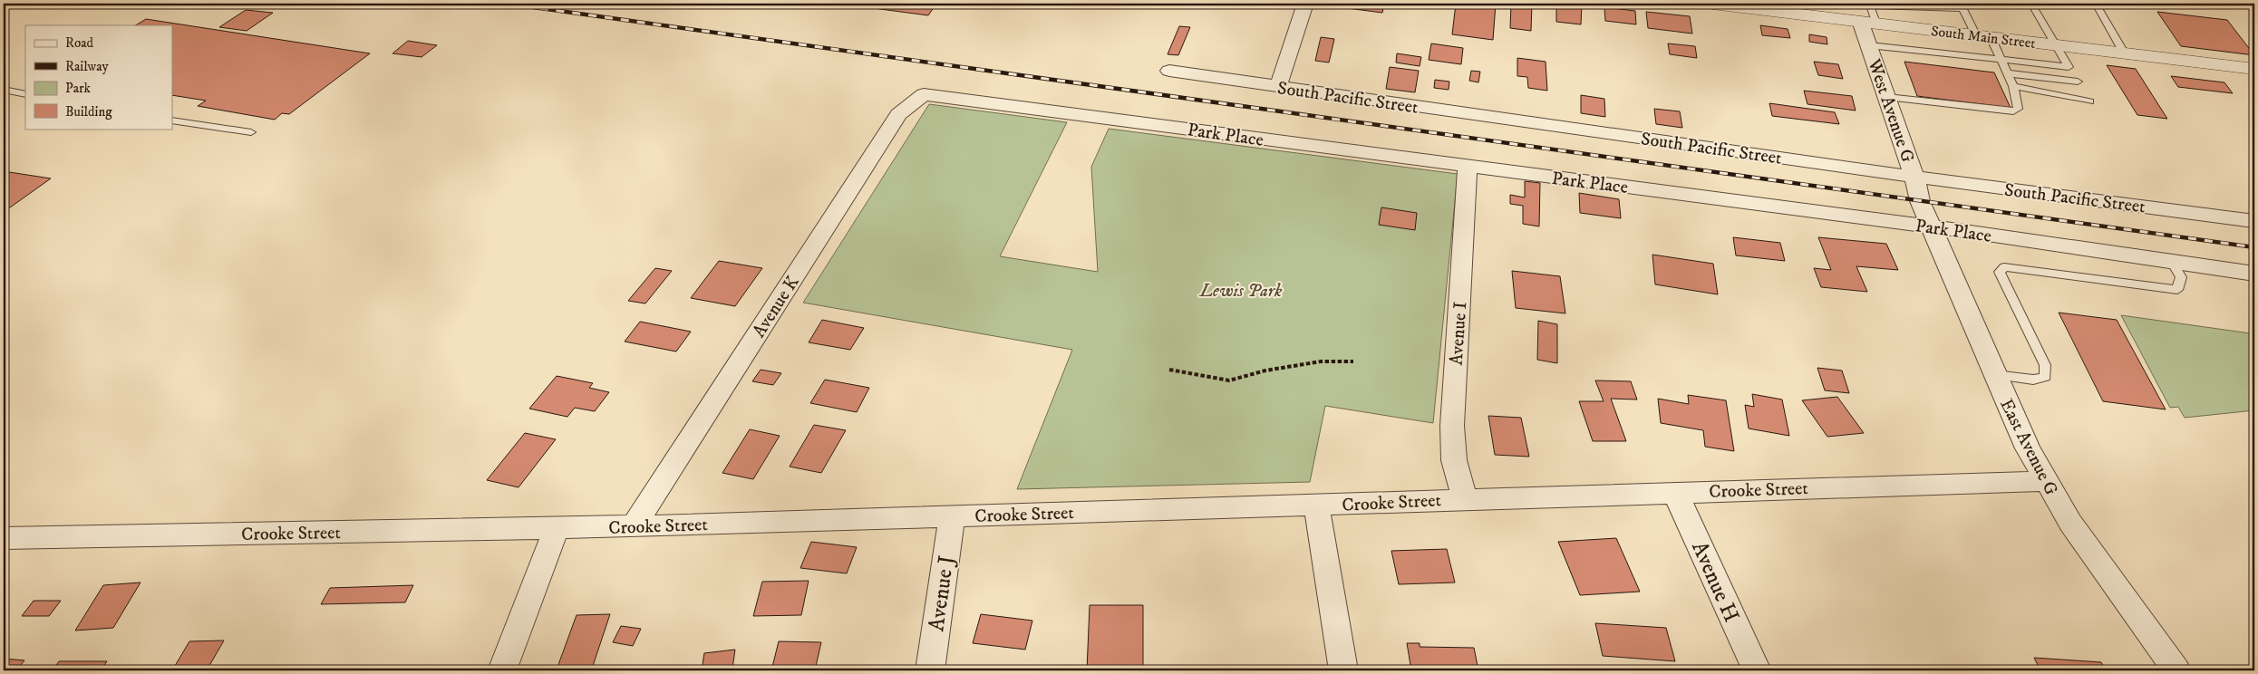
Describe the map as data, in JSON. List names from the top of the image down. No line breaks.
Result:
{"streets":{"street":["South Main Street","South Pacific Street","West Avenue G","Park Place","Avenue K","Avenue I","East Avenue G","Crooke Street","Avenue H","Avenue J"]},"crossings":[["South Main Street","West Avenue G"],["South Pacific Street","West Avenue G"],["West Avenue G","East Avenue G"],["Park Place","Avenue K"],["Park Place","Avenue I"],["Park Place","East Avenue G"],["Avenue K","Crooke Street"],["Avenue I","Crooke Street"],["East Avenue G","Crooke Street"],["Crooke Street","Avenue H"],["Crooke Street","Avenue J"]],"parks":["Lewis Park"],"legend":["Road","Railway","Park","Building"]}
